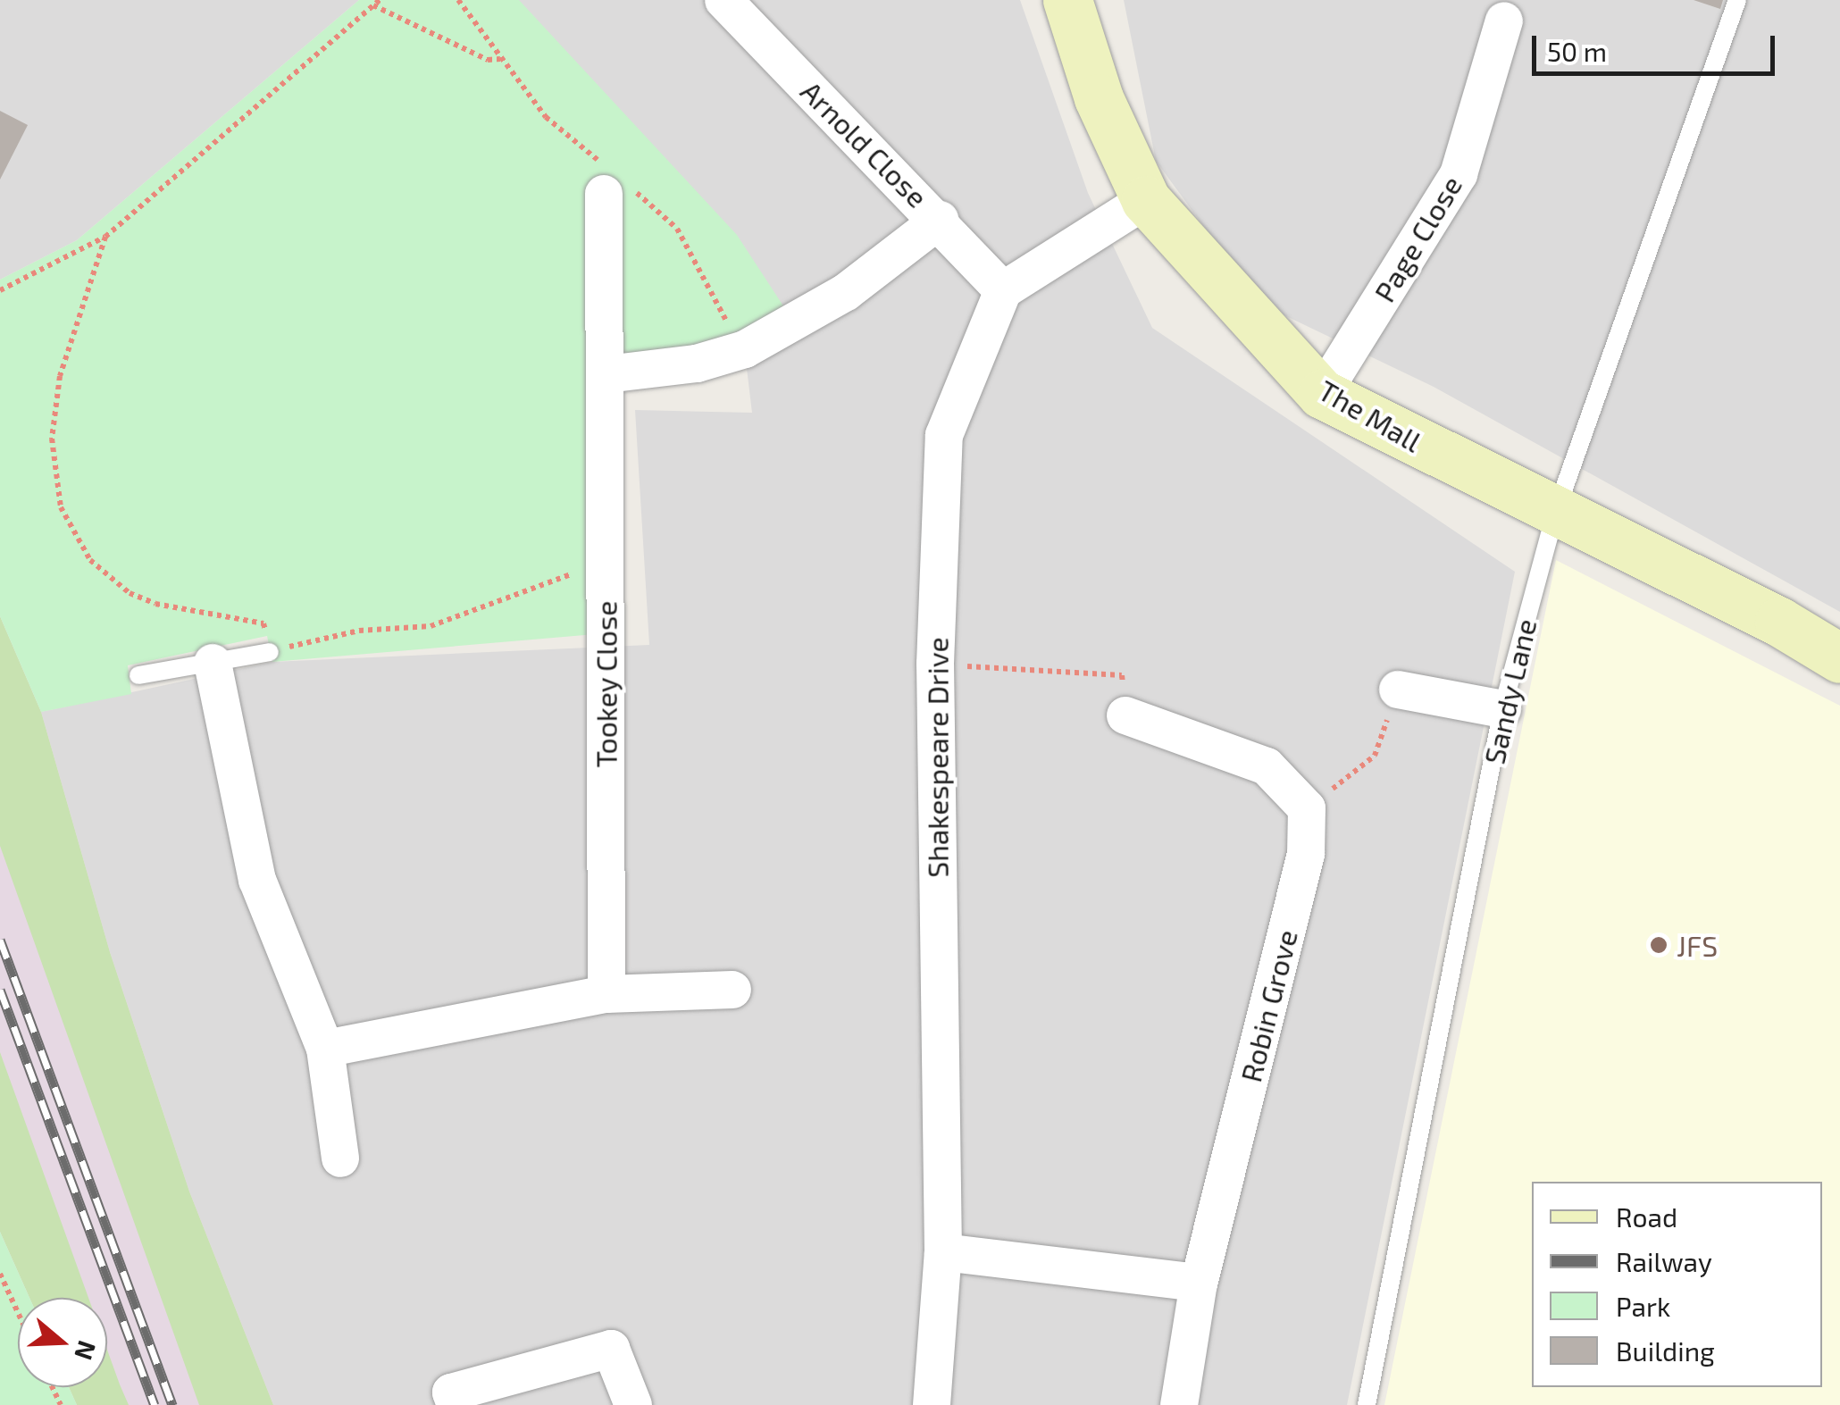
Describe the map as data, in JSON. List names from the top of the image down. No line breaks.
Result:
{"streets":{"street":["Arnold Close","Page Close","The Mall","Tookey Close","Shakespeare Drive","Robin Grove"],"lane":["Sandy Lane"]},"crossings":[["Arnold Close","Shakespeare Drive"],["Page Close","The Mall"],["The Mall","Sandy Lane"]],"places":["JFS"],"legend":["Road","Railway","Park","Building"],"scale_bar":"50 m","north":"right"}
